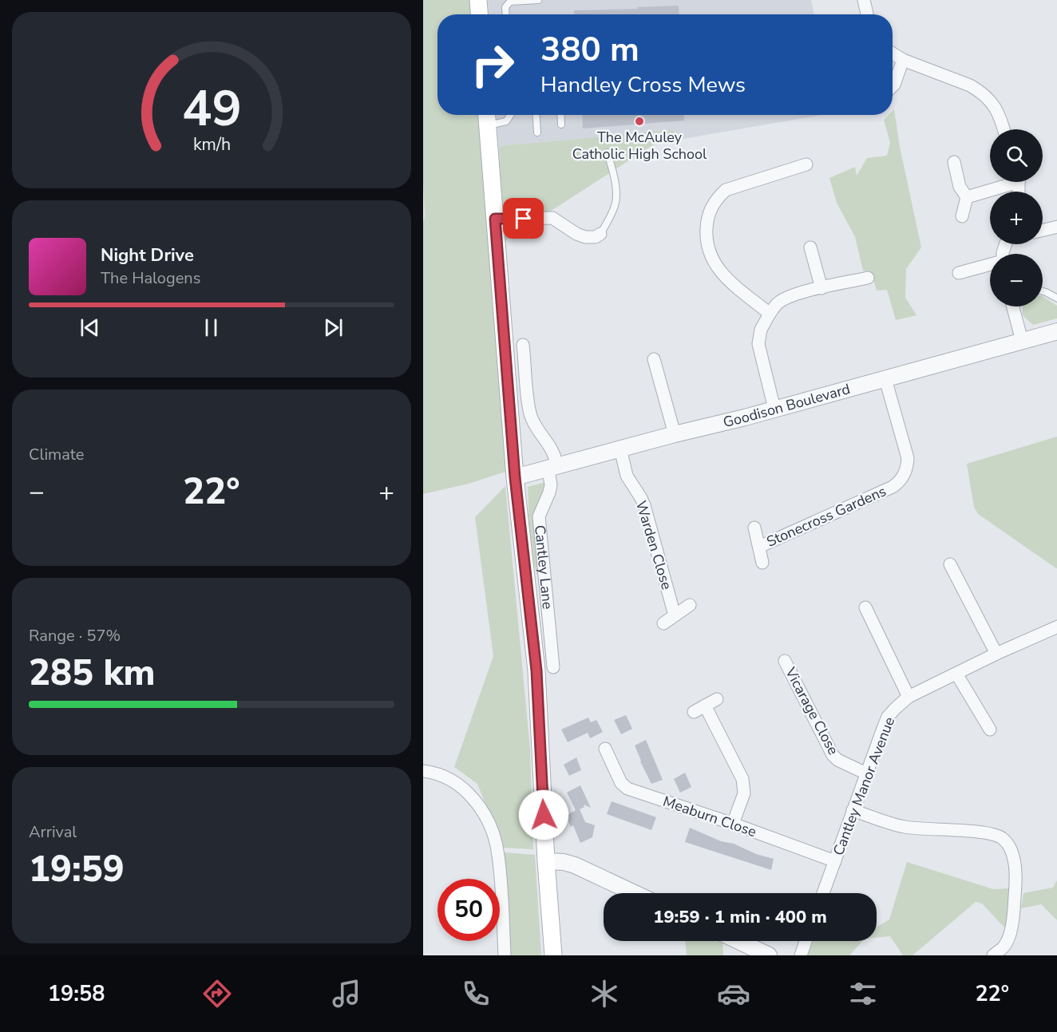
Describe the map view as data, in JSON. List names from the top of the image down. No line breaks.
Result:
{"streets":{"main road":["Cantley Lane"],"street":["Goodison Boulevard","Stonecross Gardens","Warden Close","Vicarage Close","Cantley Manor Avenue","Meaburn Close"]},"crossings":[["Goodison Boulevard","Stonecross Gardens"],["Goodison Boulevard","Warden Close"],["Goodison Boulevard","Cantley Lane"],["Vicarage Close","Cantley Manor Avenue"],["Cantley Manor Avenue","Meaburn Close"]],"places":["The McAuley Catholic High School"],"page":{"turn":["380 m","Handley Cross Mews"],"map_buttons":["+","−"],"song":["Night Drive","The Halogens"],"tile":["Climate",["Range · 57%","285 km"],["Arrival","19:59"]],"heat":["−","22°","+"],"limit":"50","trip":"19:59 · 1 min · 400 m","tabs":["19:58","22°"],"gauge":["49","km/h"]}}
